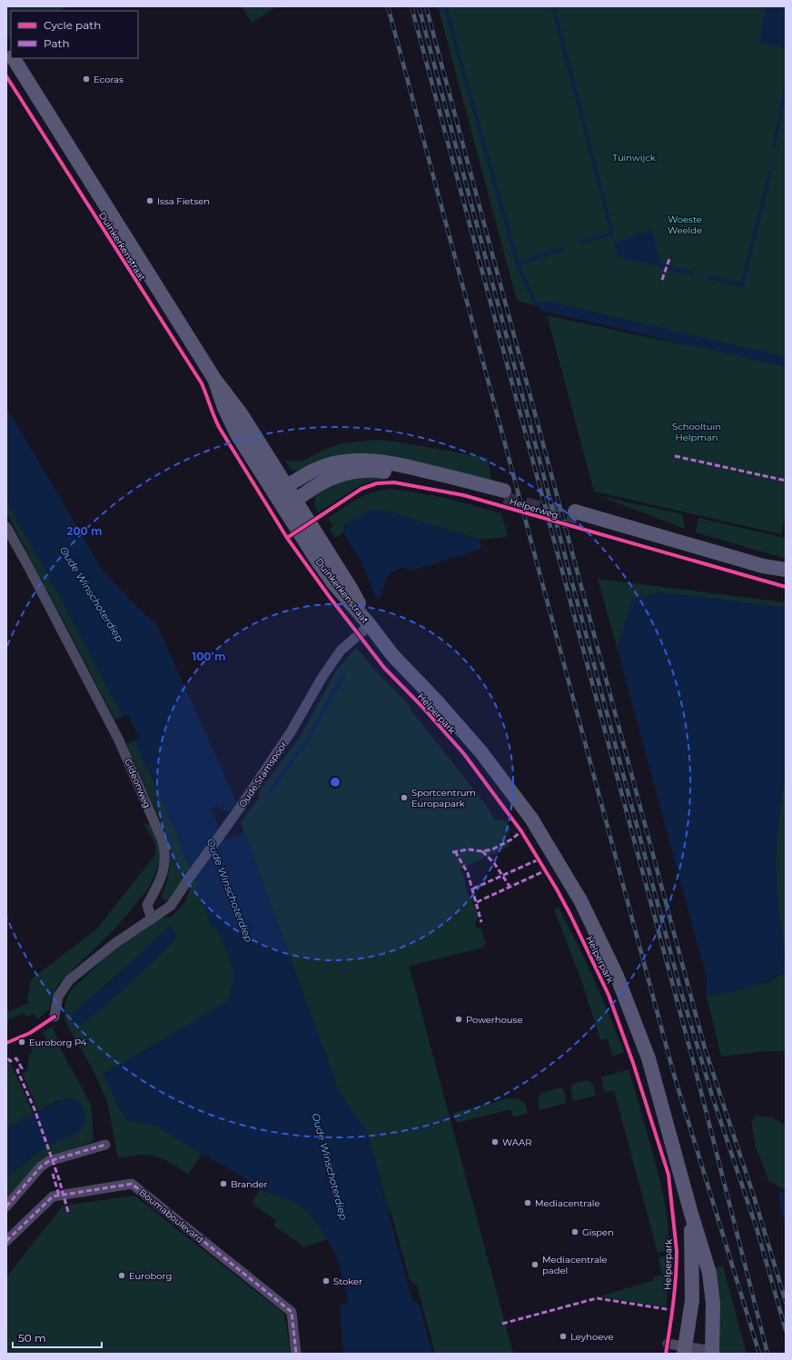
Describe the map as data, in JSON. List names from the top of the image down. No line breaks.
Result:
{"streets":{"main road":["Duinkerkenstraat","Helperweg","Helperpark"],"street":["Oude Stamspoor","Gideonweg","Boumaboulevard"]},"crossings":[["Duinkerkenstraat","Helperweg"],["Duinkerkenstraat","Helperpark"],["Duinkerkenstraat","Oude Stamspoor"],["Helperpark","Oude Stamspoor"],["Oude Stamspoor","Gideonweg"]],"water":["Oude Winschoterdiep"],"parks":["Tuinwijck","Woeste Weelde","Schooltuin Helpman"],"places":["Ecoras","Issa Fietsen","Sportcentrum Europapark","Powerhouse","Euroborg P4","WAAR","Brander","Mediacentrale","Gispen","Mediacentrale padel","Euroborg","Stoker","Leyhoeve"],"legend":["Cycle path","Path"],"scale_bar":"50 m","rings":["200 m","100 m"]}
